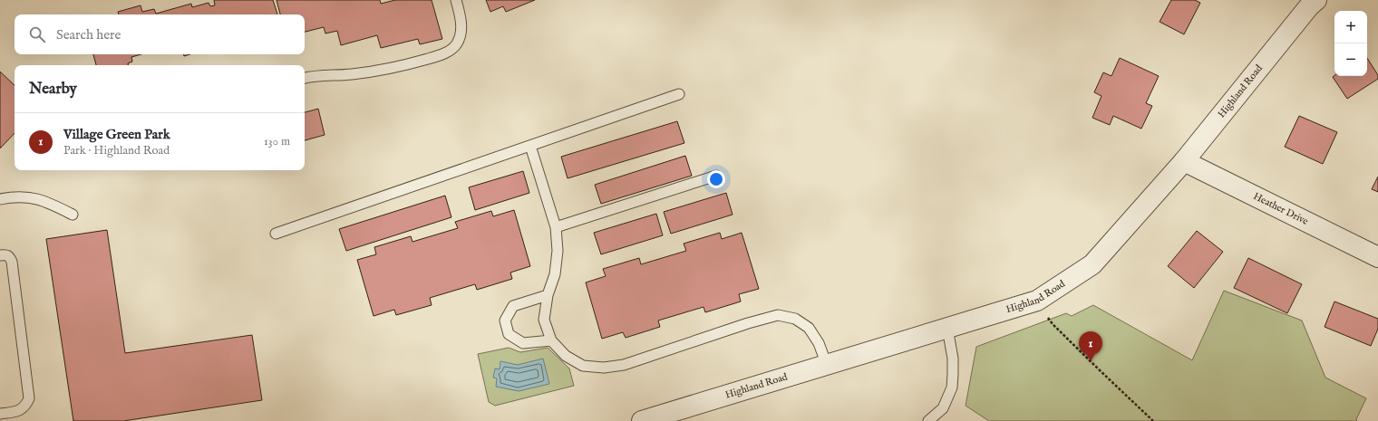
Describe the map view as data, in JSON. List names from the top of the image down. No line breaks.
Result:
{"streets":{"street":["Highland Road","Heather Drive"]},"crossings":[["Highland Road","Heather Drive"]],"page":{"map_buttons":["+","−"],"search":"Search here","heading":"Nearby","list":[{"mark":"1","name":"Village Green Park","note":"Park · Highland Road","value":"130 m"}],"pins":"1"}}
